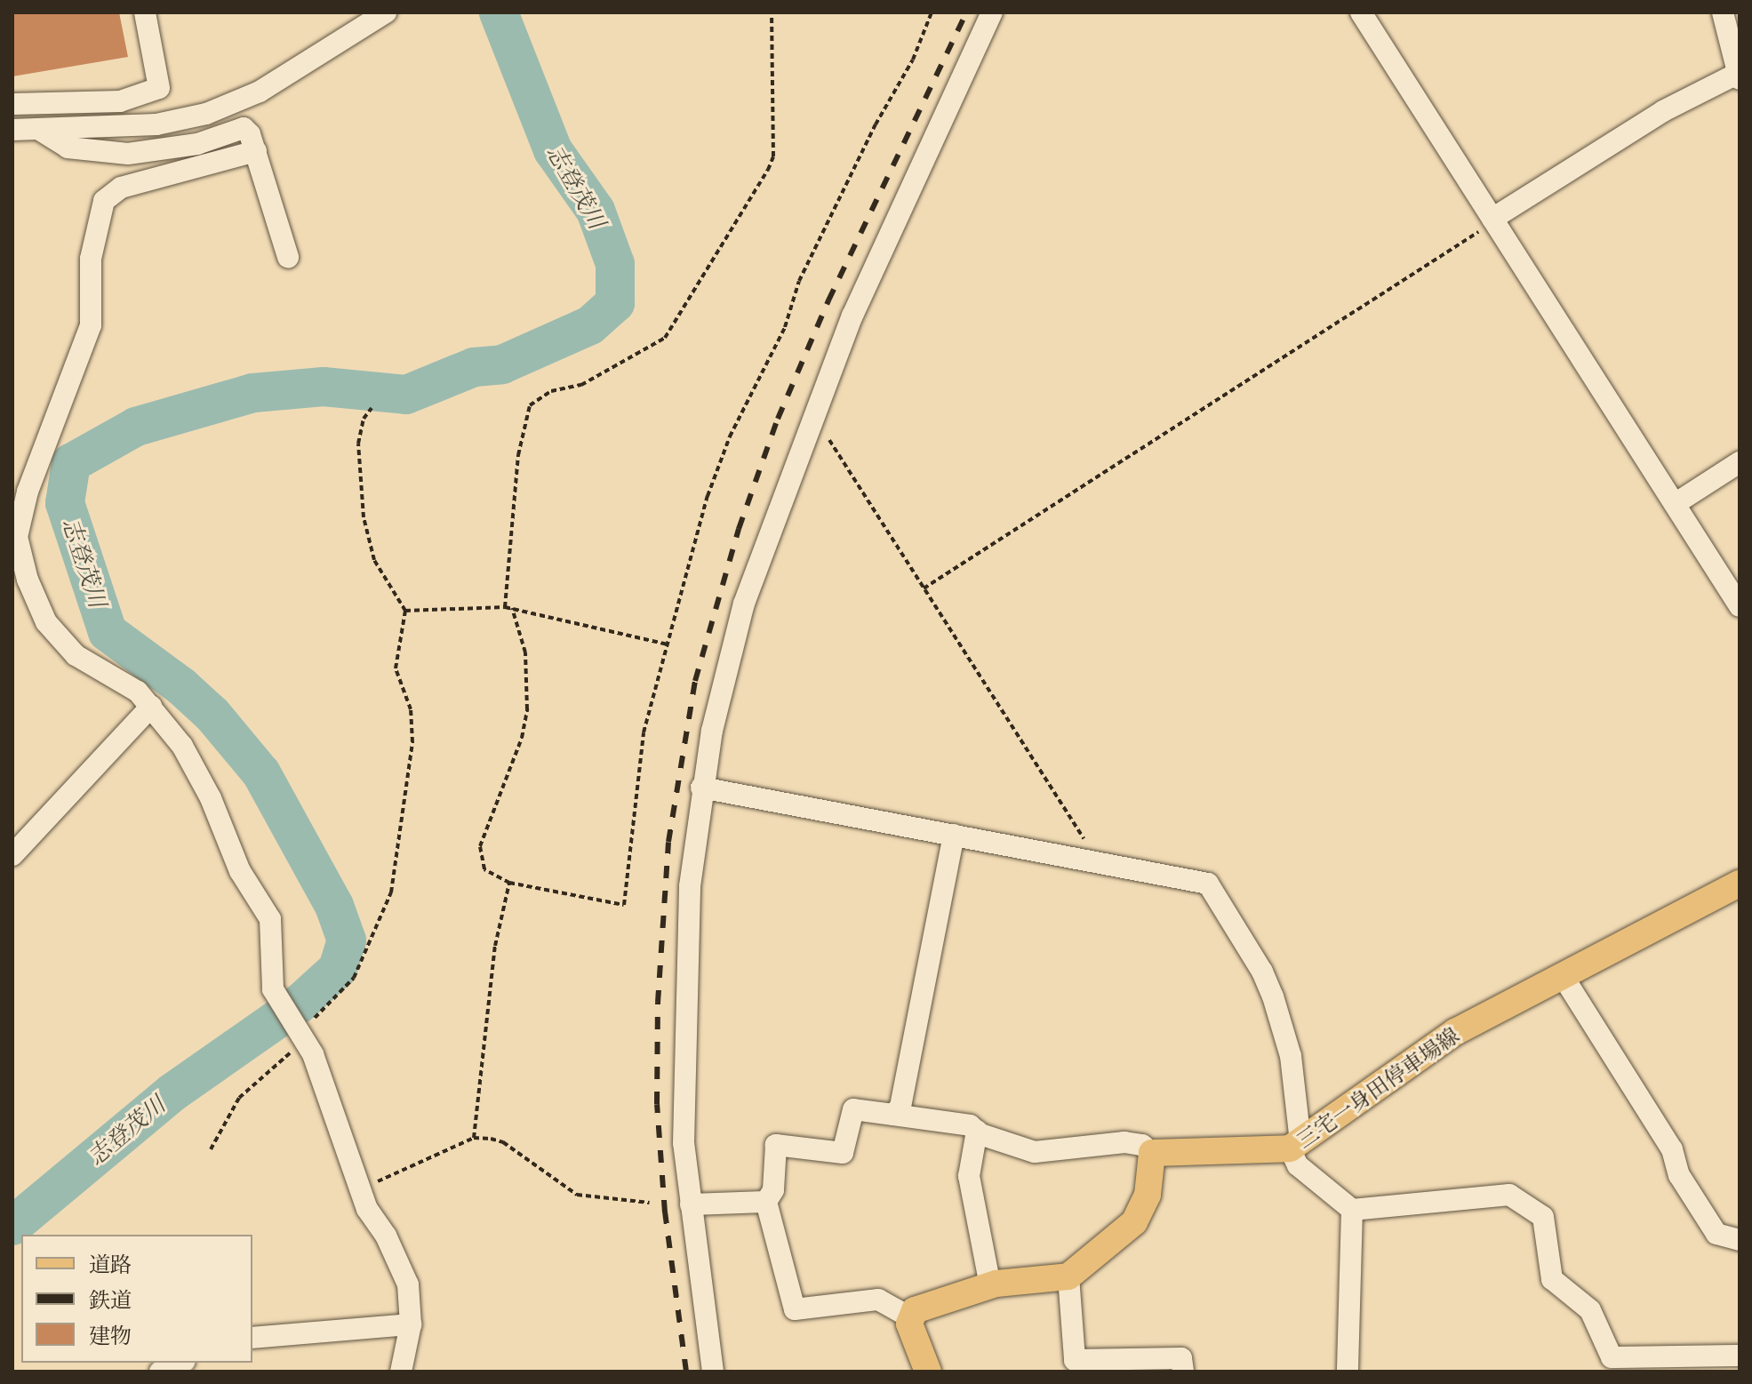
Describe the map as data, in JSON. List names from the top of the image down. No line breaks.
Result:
{"streets":{"main road":["三宅一身田停車場線"]},"water":["志登茂川"],"legend":["道路","鉄道","建物"]}
